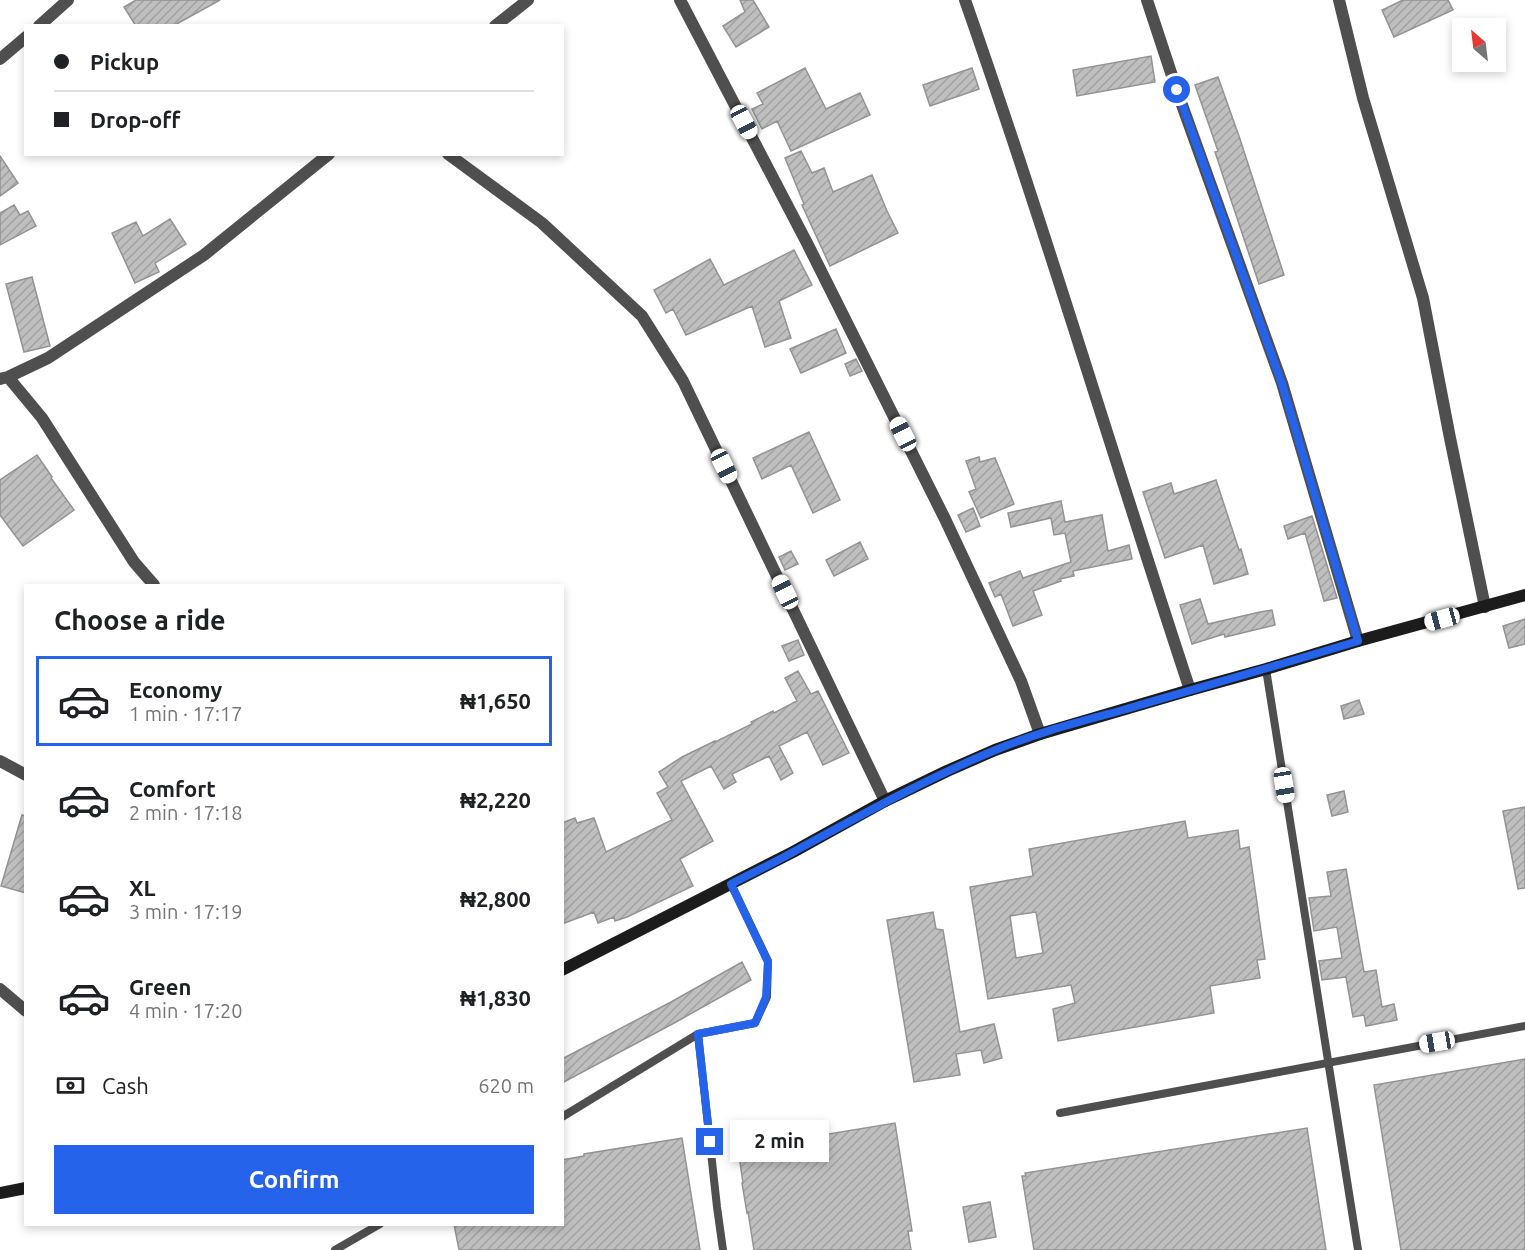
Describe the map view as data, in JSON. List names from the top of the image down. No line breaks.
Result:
{"north":"top left","page":{"banner":["Pickup","Drop-off"],"heading":"Choose a ride","list":[{"name":"Economy","note":"1 min · 17:17","value":"₦1,650"},{"name":"Comfort","note":"2 min · 17:18","value":"₦2,220"},{"name":"XL","note":"3 min · 17:19","value":"₦2,800"},{"name":"Green","note":"4 min · 17:20","value":"₦1,830"}],"pay":["Cash","620 m"],"bubble":"2 min","buttons":"Confirm"}}
